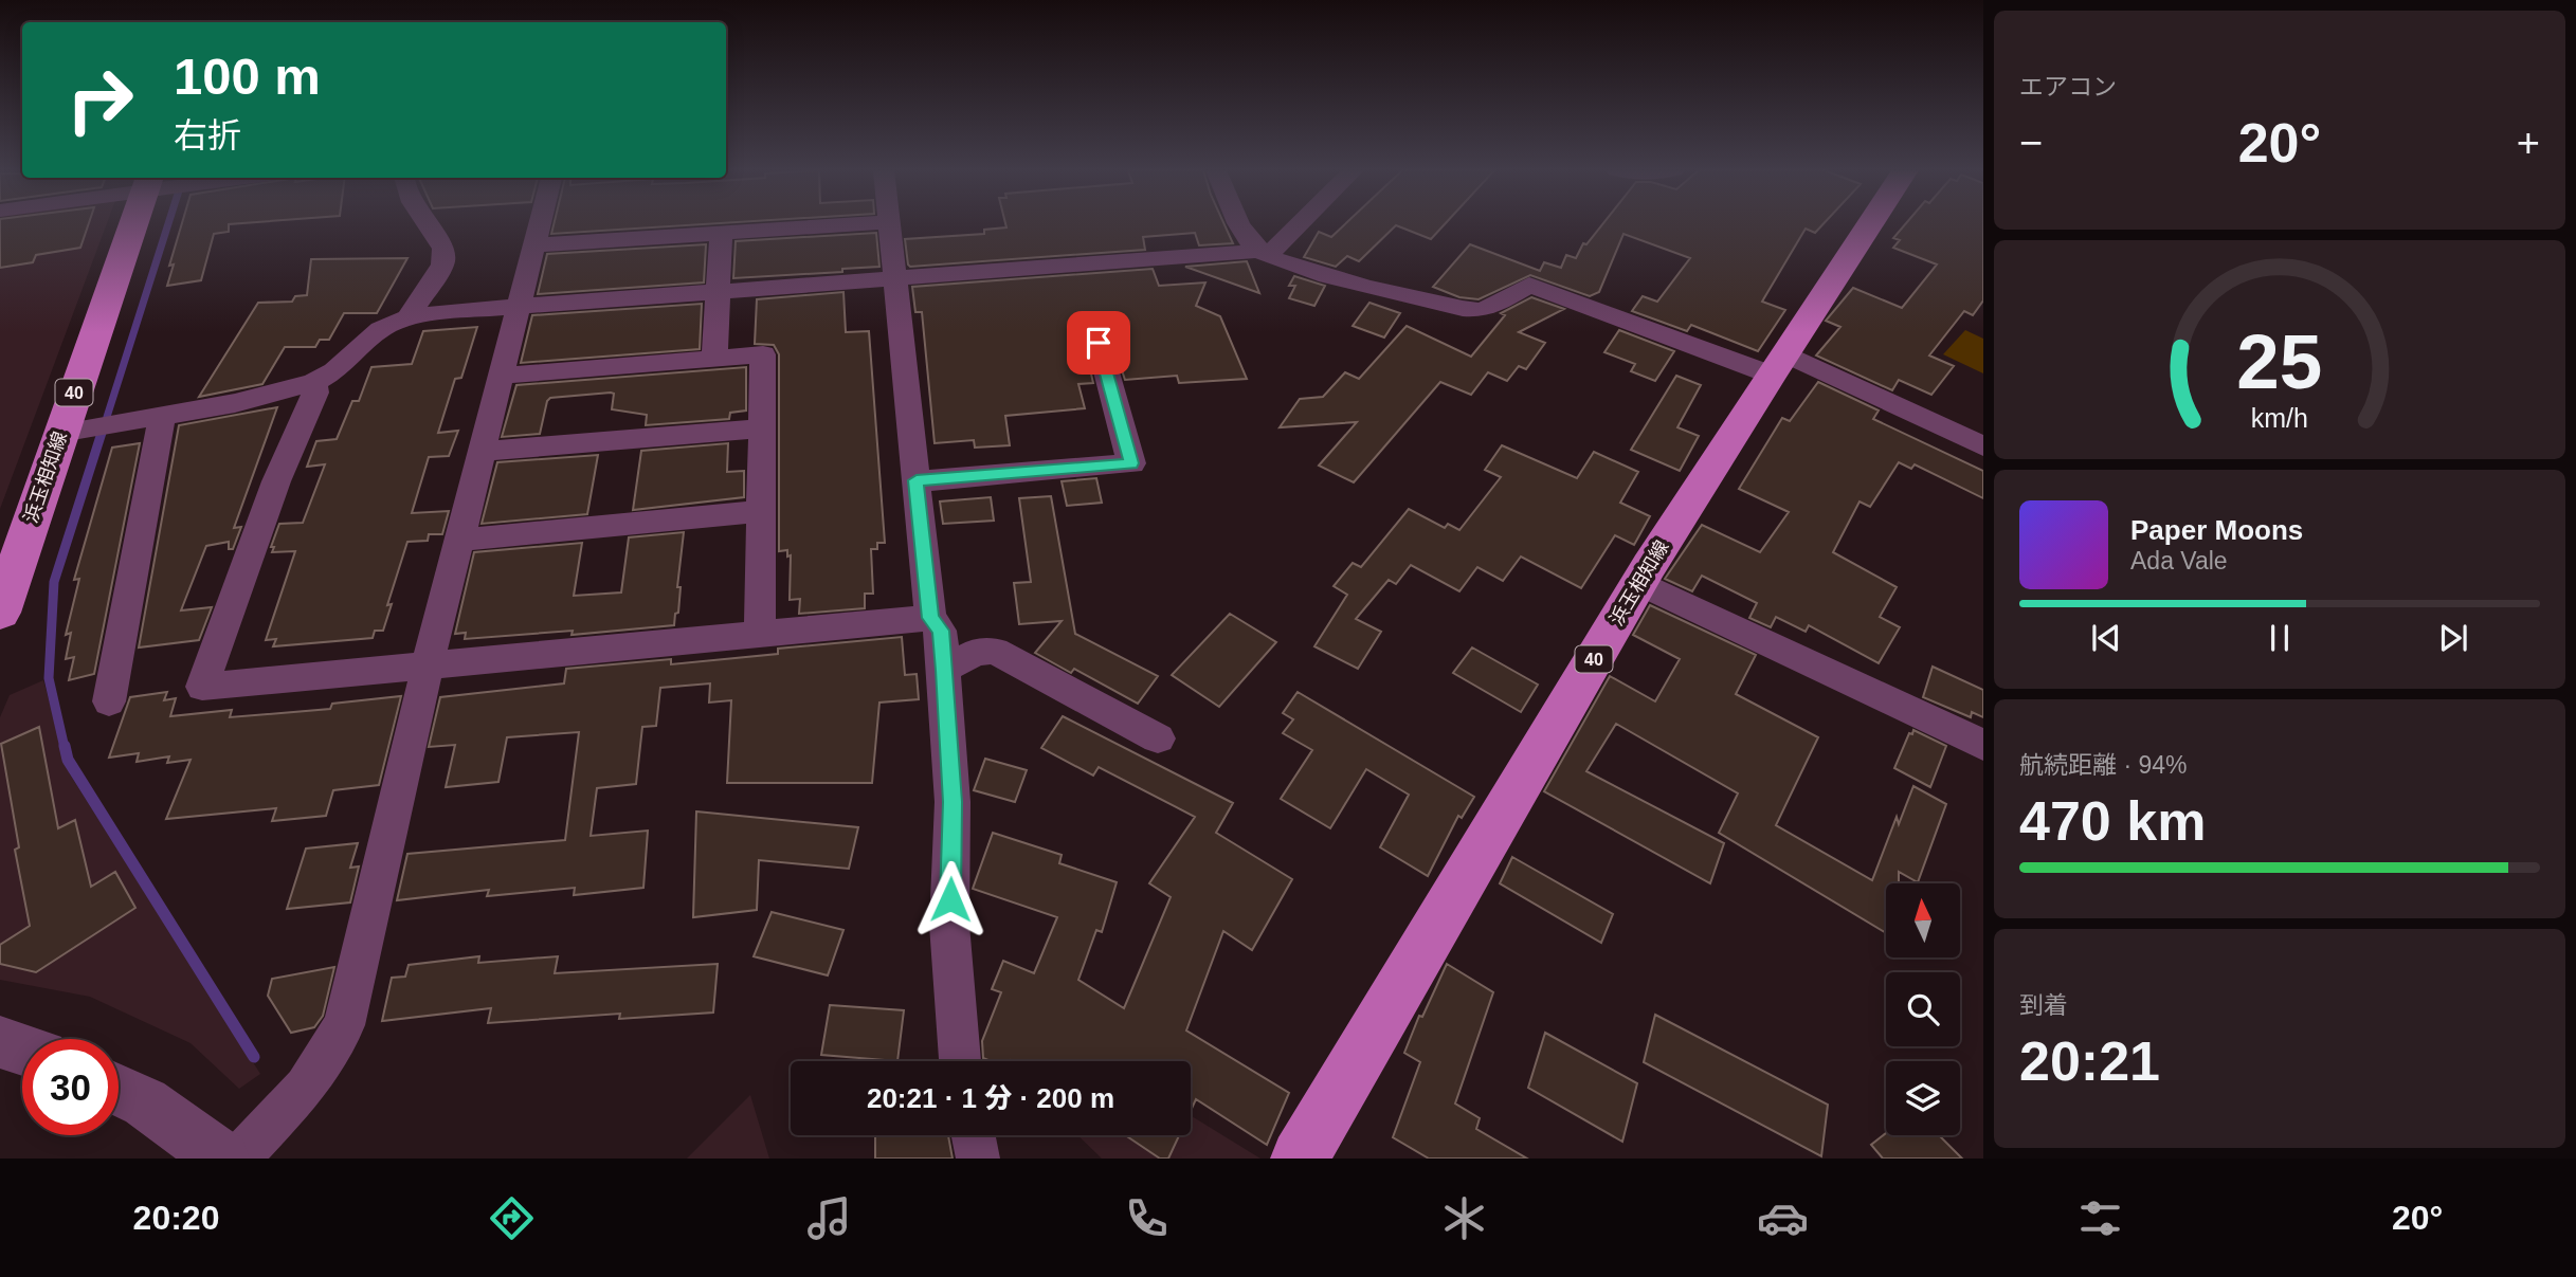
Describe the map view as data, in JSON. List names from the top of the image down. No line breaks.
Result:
{"streets":{"main road":["40","浜玉相知線"]},"north":"top","page":{"tile":["エアコン",["航続距離 · 94%","470 km"],["到着","20:21"]],"turn":["100 m","右折"],"heat":["−","20°","+"],"song":["Paper Moons","Ada Vale"],"limit":"30","trip":"20:21 · 1 分 · 200 m","tabs":["20:20","20°"],"gauge":["25","km/h"]}}
